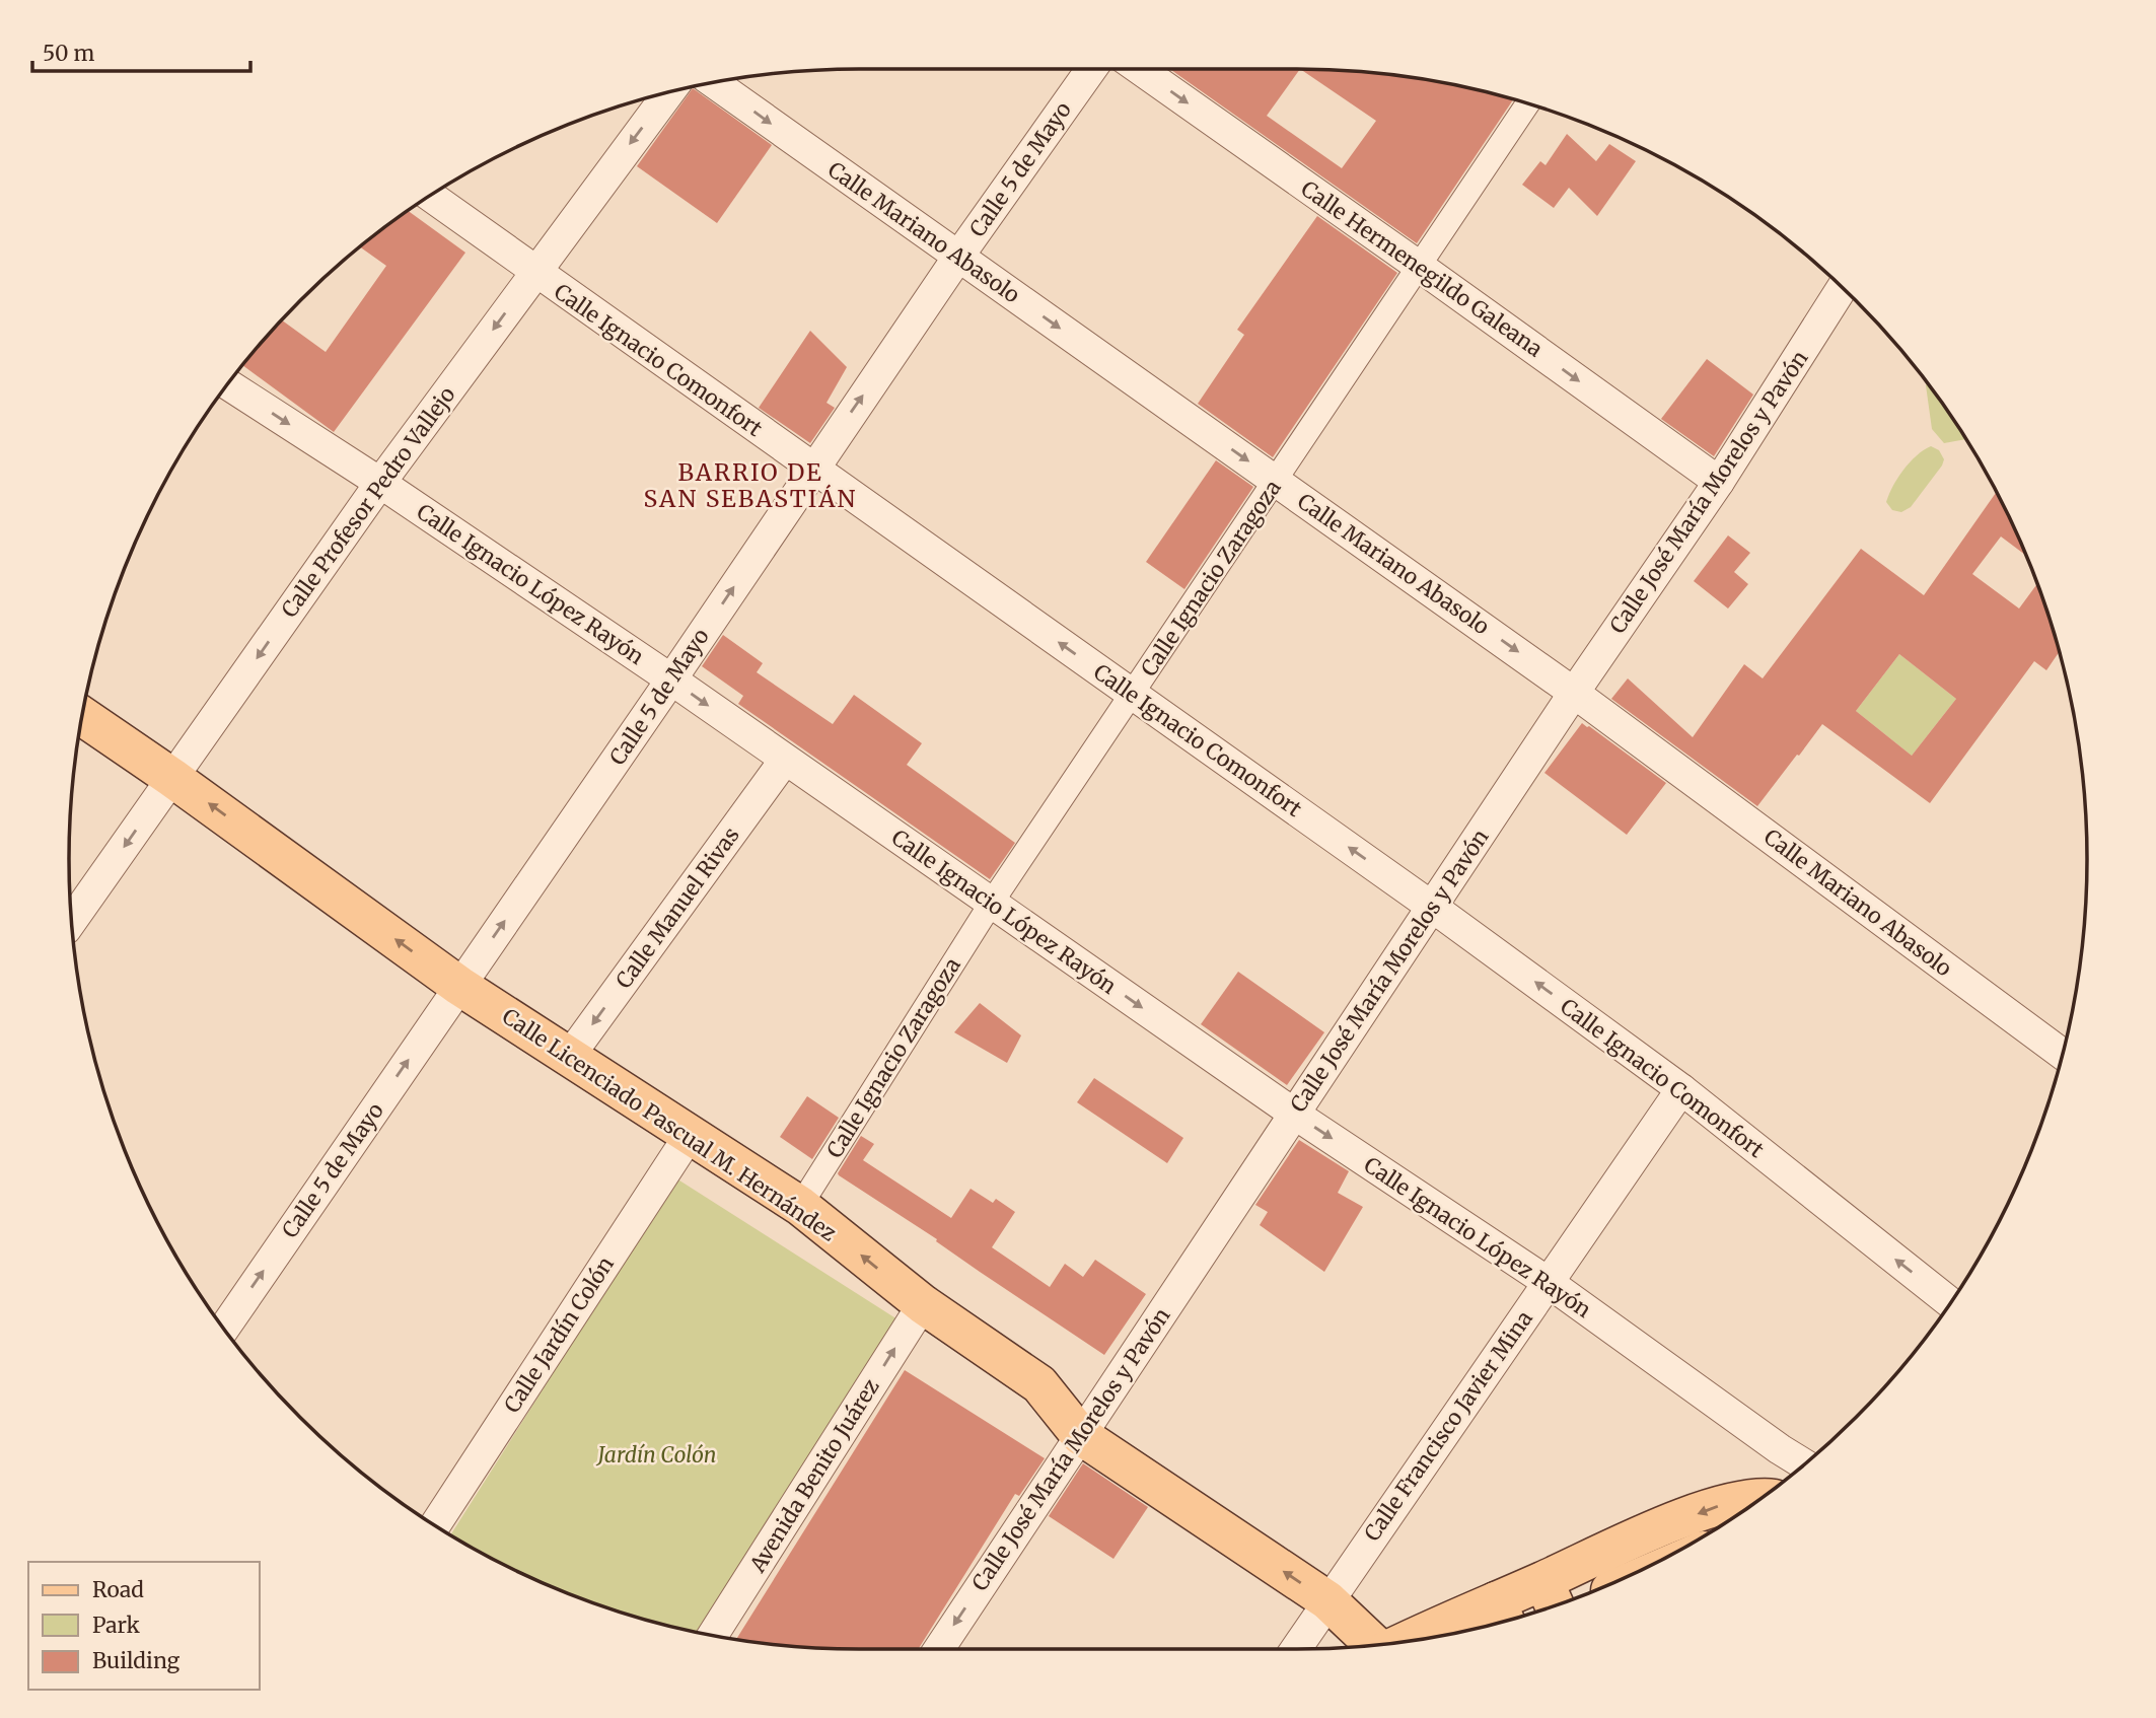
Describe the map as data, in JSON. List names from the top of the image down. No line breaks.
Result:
{"streets":{"main road":["Calle Licenciado Pascual M. Hernández"],"street":["Calle 5 de Mayo","Calle Mariano Abasolo","Calle Hermenegildo Galeana","Calle Ignacio Comonfort","Calle José María Morelos y Pavón","Calle Profesor Pedro Vallejo","Calle Ignacio Zaragoza","Calle Ignacio López Rayón","Calle Manuel Rivas","Calle Jardín Colón","Calle Francisco Javier Mina","Avenida Benito Juárez"]},"crossings":[["Calle 5 de Mayo","Calle Mariano Abasolo"],["Calle 5 de Mayo","Calle Ignacio Comonfort"],["Calle 5 de Mayo","Calle Ignacio López Rayón"],["Calle 5 de Mayo","Calle Licenciado Pascual M. Hernández"],["Calle Mariano Abasolo","Calle José María Morelos y Pavón"],["Calle Mariano Abasolo","Calle Ignacio Zaragoza"],["Calle Hermenegildo Galeana","Calle José María Morelos y Pavón"],["Calle Hermenegildo Galeana","Calle Ignacio Zaragoza"],["Calle Ignacio Comonfort","Calle José María Morelos y Pavón"],["Calle Ignacio Comonfort","Calle Profesor Pedro Vallejo"],["Calle Ignacio Comonfort","Calle Ignacio Zaragoza"],["Calle Ignacio Comonfort","Calle Francisco Javier Mina"],["Calle José María Morelos y Pavón","Calle Ignacio López Rayón"],["Calle José María Morelos y Pavón","Calle Licenciado Pascual M. Hernández"],["Calle Profesor Pedro Vallejo","Calle Ignacio López Rayón"],["Calle Profesor Pedro Vallejo","Calle Licenciado Pascual M. Hernández"],["Calle Ignacio Zaragoza","Calle Ignacio López Rayón"],["Calle Ignacio Zaragoza","Calle Licenciado Pascual M. Hernández"],["Calle Ignacio López Rayón","Calle Manuel Rivas"],["Calle Ignacio López Rayón","Calle Francisco Javier Mina"],["Calle Manuel Rivas","Calle Licenciado Pascual M. Hernández"],["Calle Licenciado Pascual M. Hernández","Calle Jardín Colón"],["Calle Licenciado Pascual M. Hernández","Calle Francisco Javier Mina"],["Calle Licenciado Pascual M. Hernández","Avenida Benito Juárez"]],"one_way":["Calle 5 de Mayo","Calle Mariano Abasolo","Calle Hermenegildo Galeana","Calle Ignacio Comonfort","Calle Profesor Pedro Vallejo","Calle Ignacio López Rayón","Calle Manuel Rivas","Calle Licenciado Pascual M. Hernández","Avenida Benito Juárez"],"districts":["BARRIO DE SAN SEBASTIÁN"],"parks":["Jardín Colón"],"legend":["Road","Park","Building"],"scale_bar":"50 m"}
